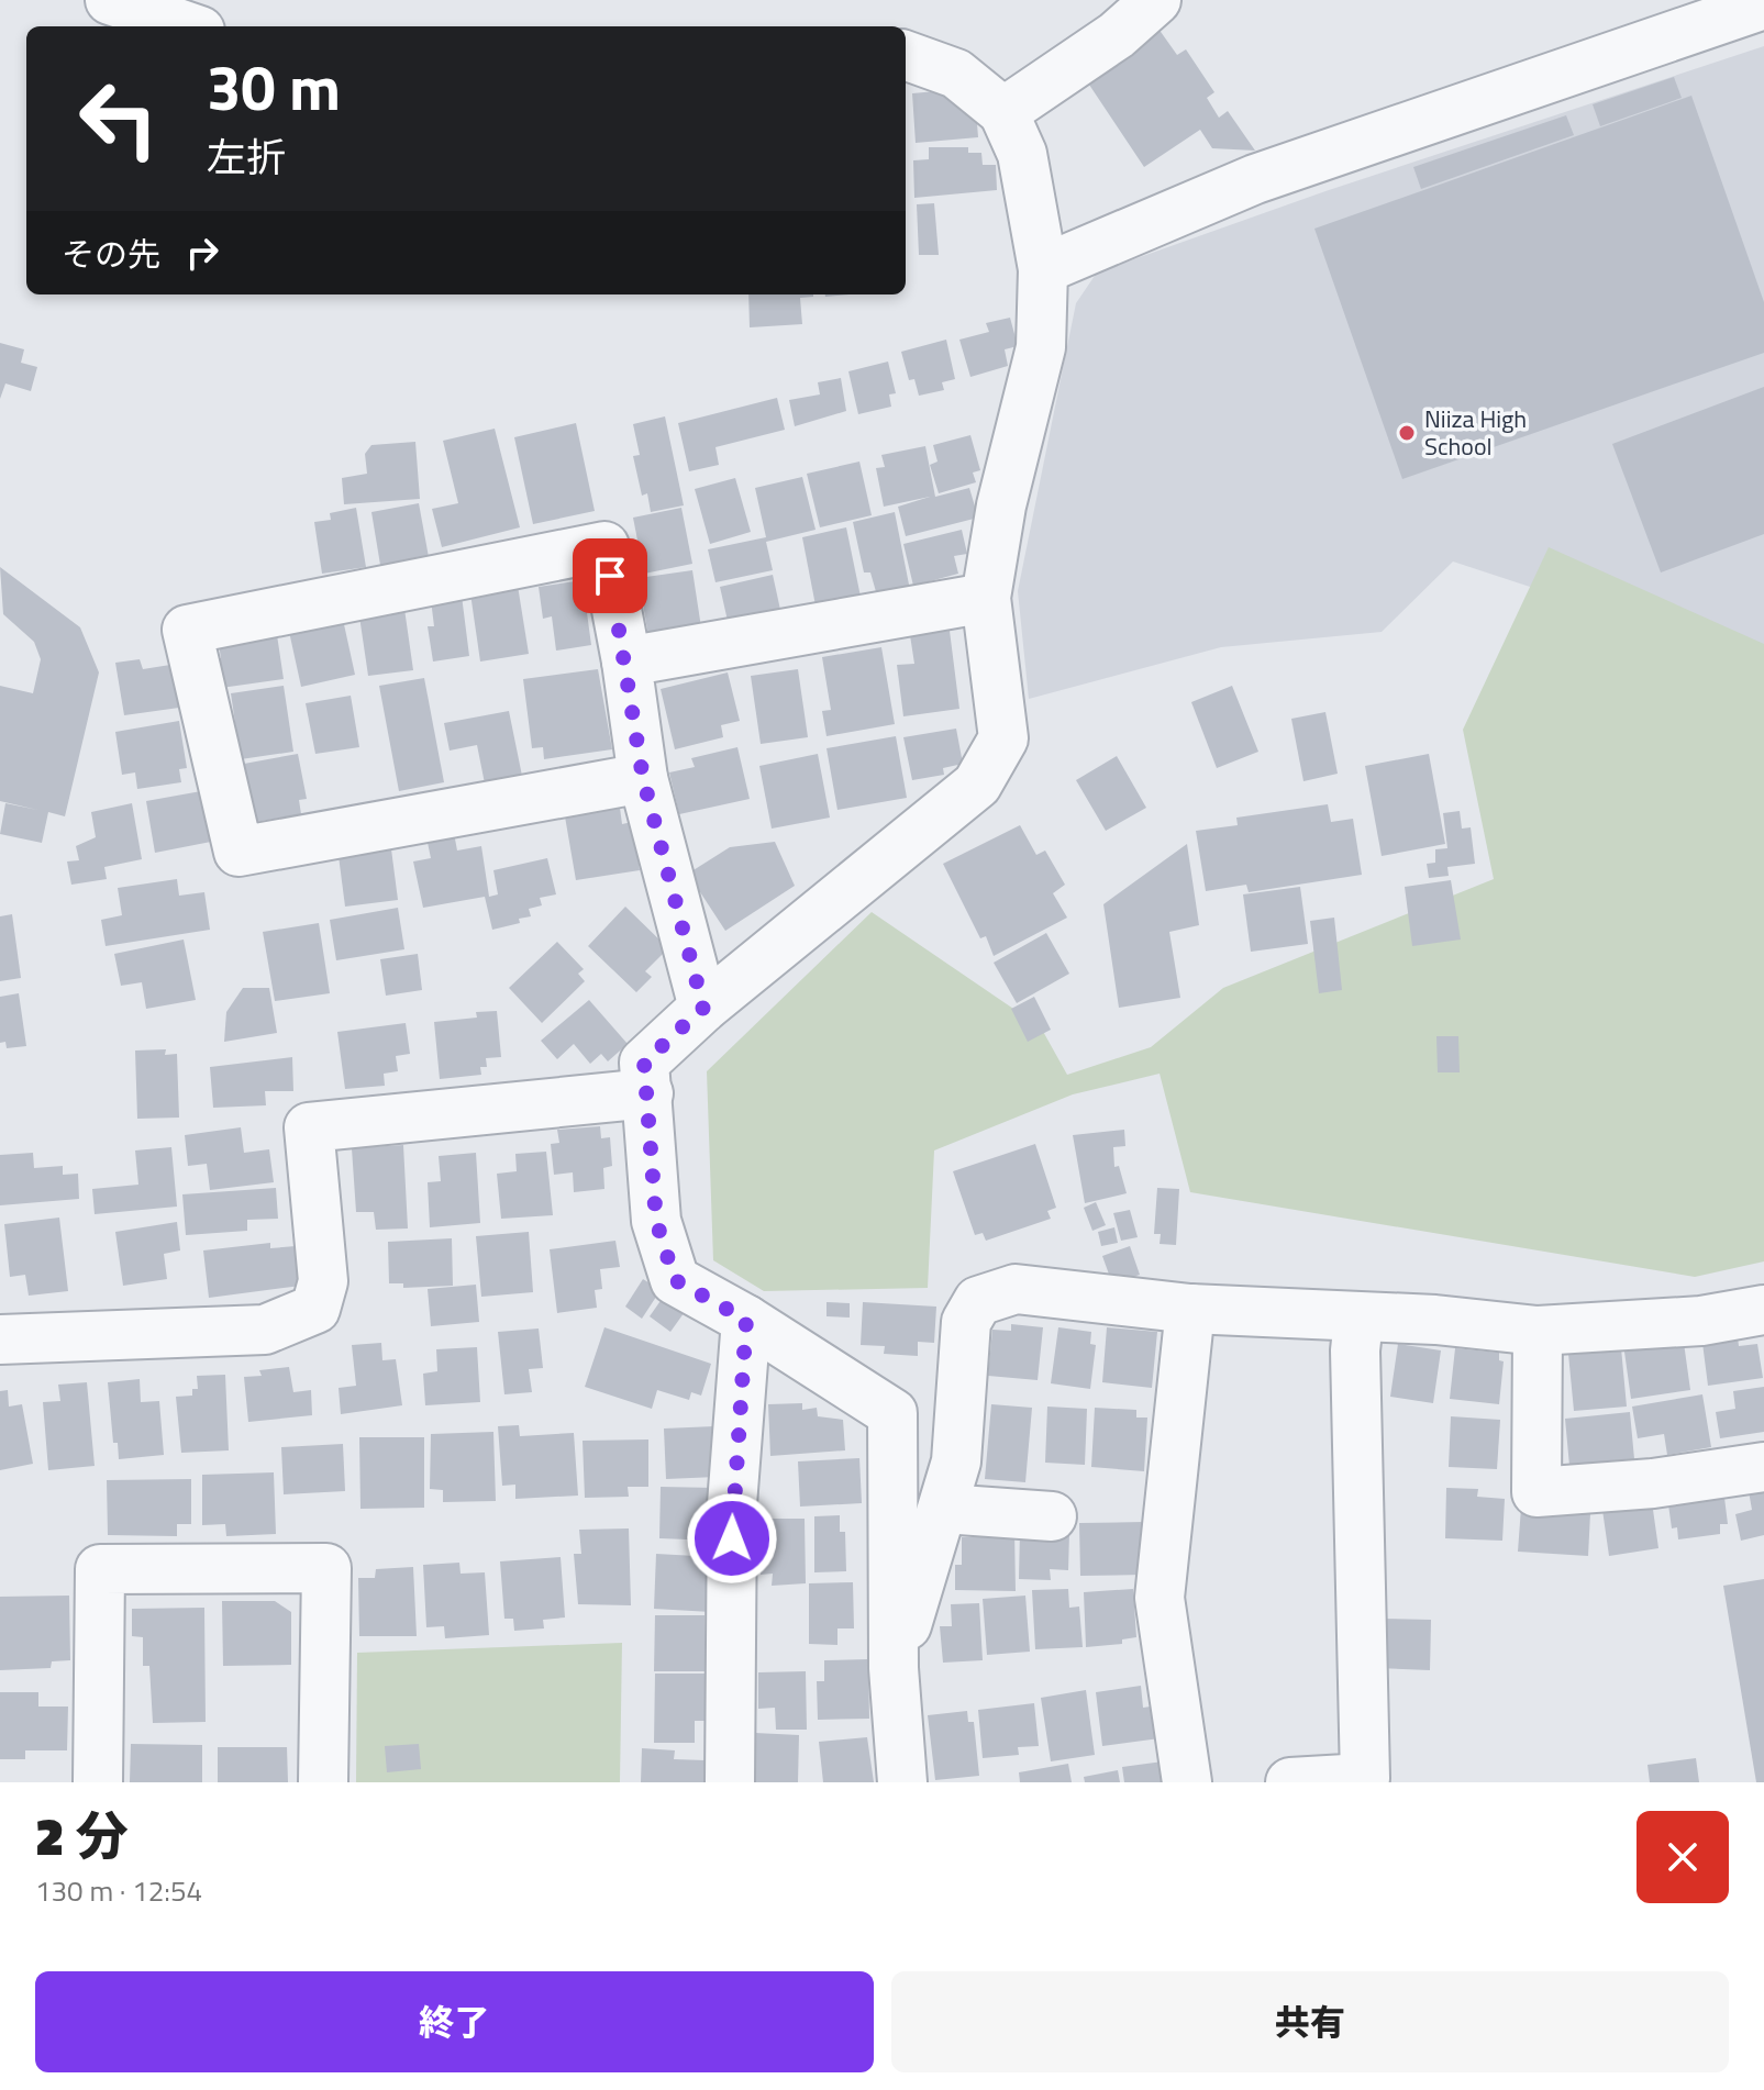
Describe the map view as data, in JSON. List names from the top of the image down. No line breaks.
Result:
{"places":["Niiza High School"],"page":{"turn":["30 m","左折"],"then":"その先","heading":["2 分","130 m · 12:54"],"buttons":["終了","共有"]}}
